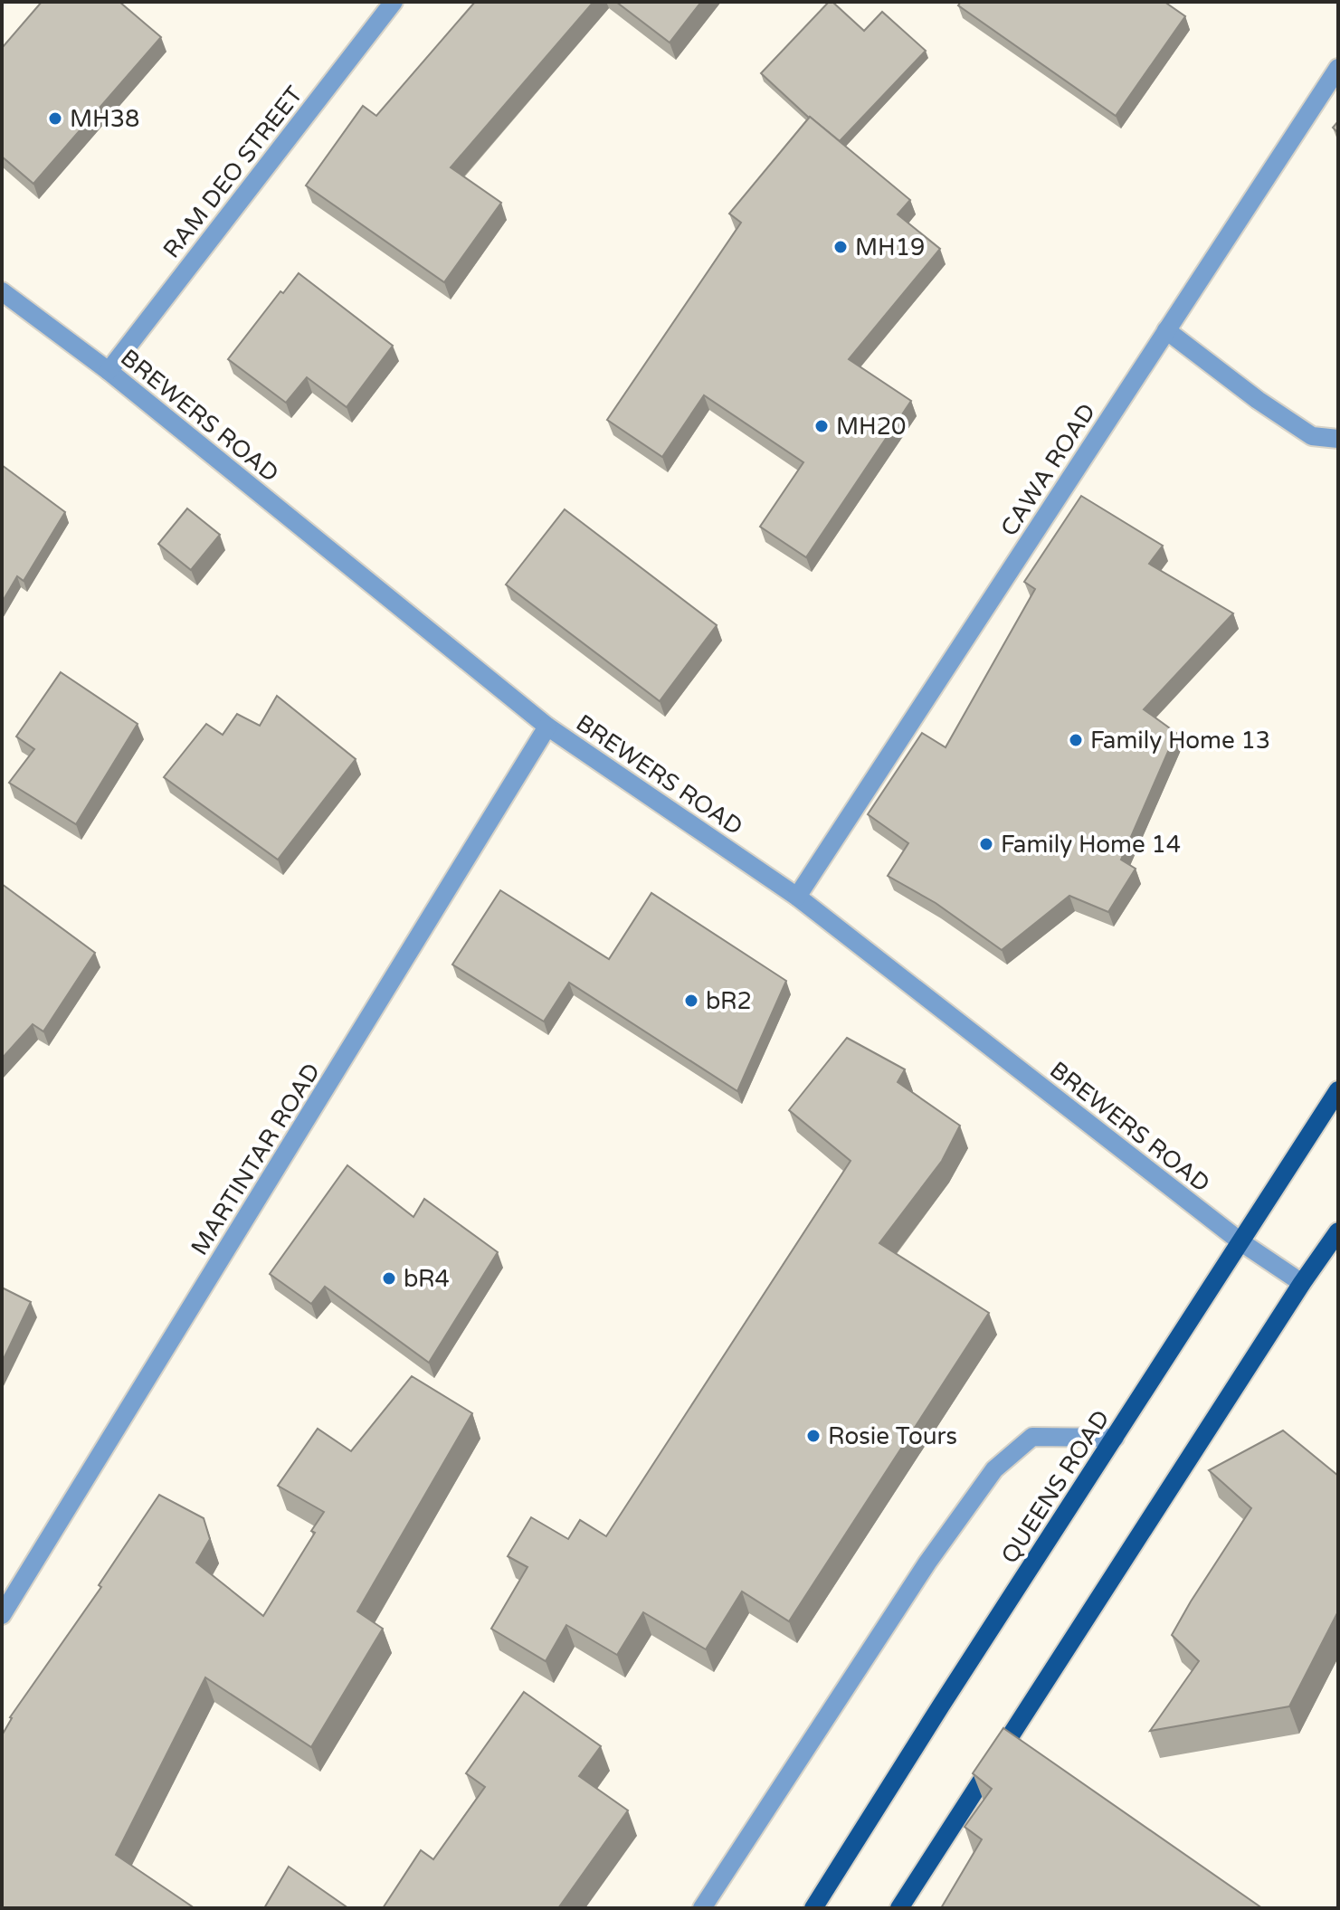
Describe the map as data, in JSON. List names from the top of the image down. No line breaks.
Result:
{"streets":{"main road":["QUEENS ROAD"],"street":["RAM DEO STREET","BREWERS ROAD","CAWA ROAD","MARTINTAR ROAD"]},"crossings":[["RAM DEO STREET","BREWERS ROAD"],["BREWERS ROAD","CAWA ROAD"],["BREWERS ROAD","MARTINTAR ROAD"],["BREWERS ROAD","QUEENS ROAD"]],"places":["MH38","MH19","MH20","Family Home 13","Family Home 14","bR2","bR4","Rosie Tours"]}
